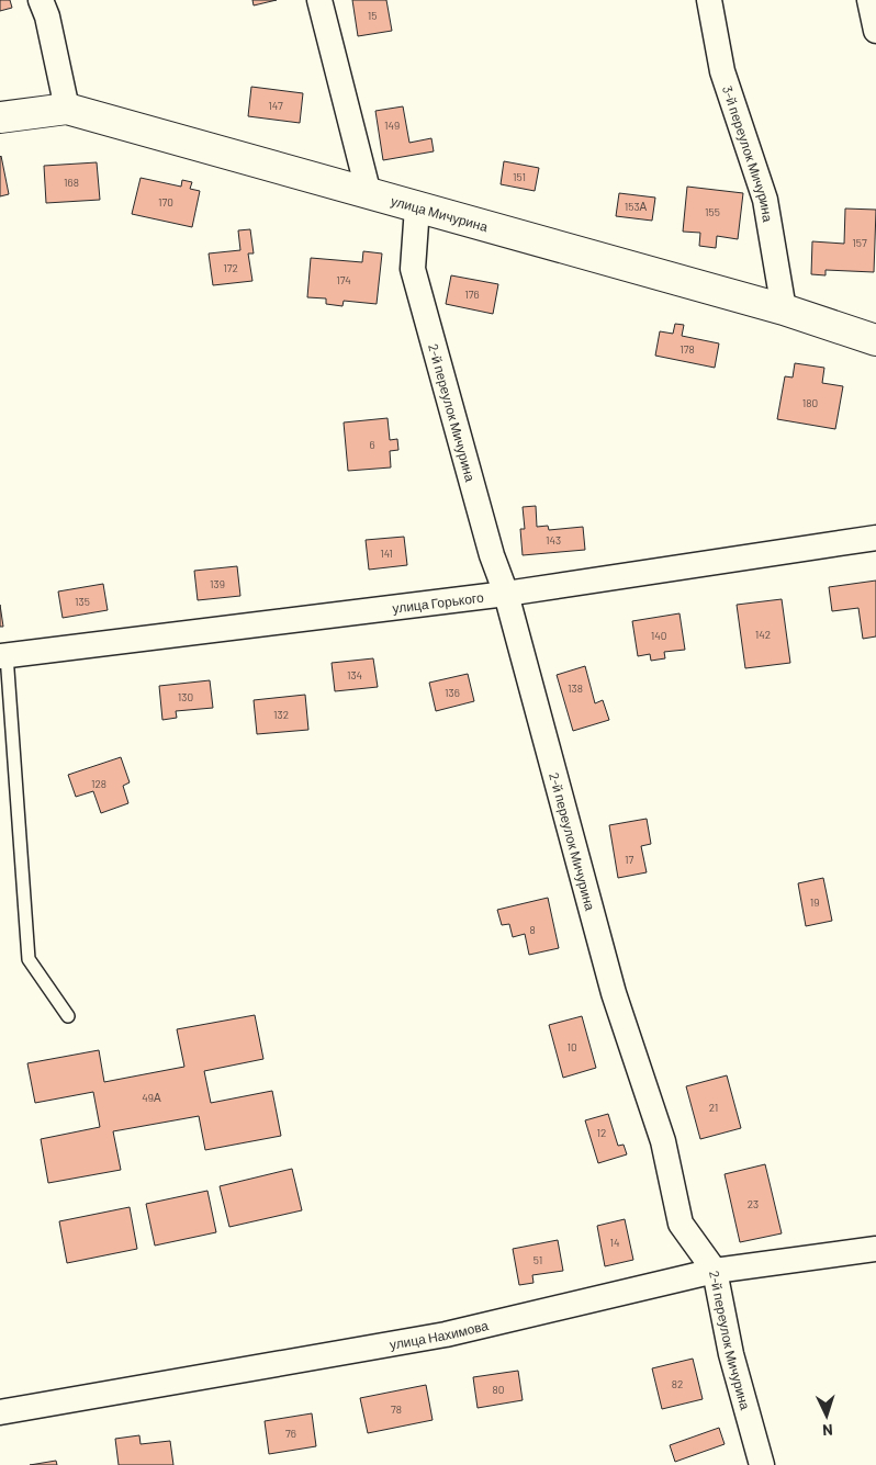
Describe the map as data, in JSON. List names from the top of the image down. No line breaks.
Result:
{"streets":{"main road":["улица Мичурина"],"street":["3-й переулок Мичурина","2-й переулок Мичурина","улица Горького","улица Нахимова"]},"crossings":[["3-й переулок Мичурина","улица Мичурина"],["улица Мичурина","2-й переулок Мичурина"],["2-й переулок Мичурина","улица Горького"],["2-й переулок Мичурина","улица Нахимова"]],"house_numbers":["15","147","149","151","168","170","153А","155","157","172","174","176","178","180","6","143","141","139","135","142","140","134","138","136","130","132","128","17","19","8","10","49А","21","12","23","14","51","82","80","78","76"],"north":"bottom"}
